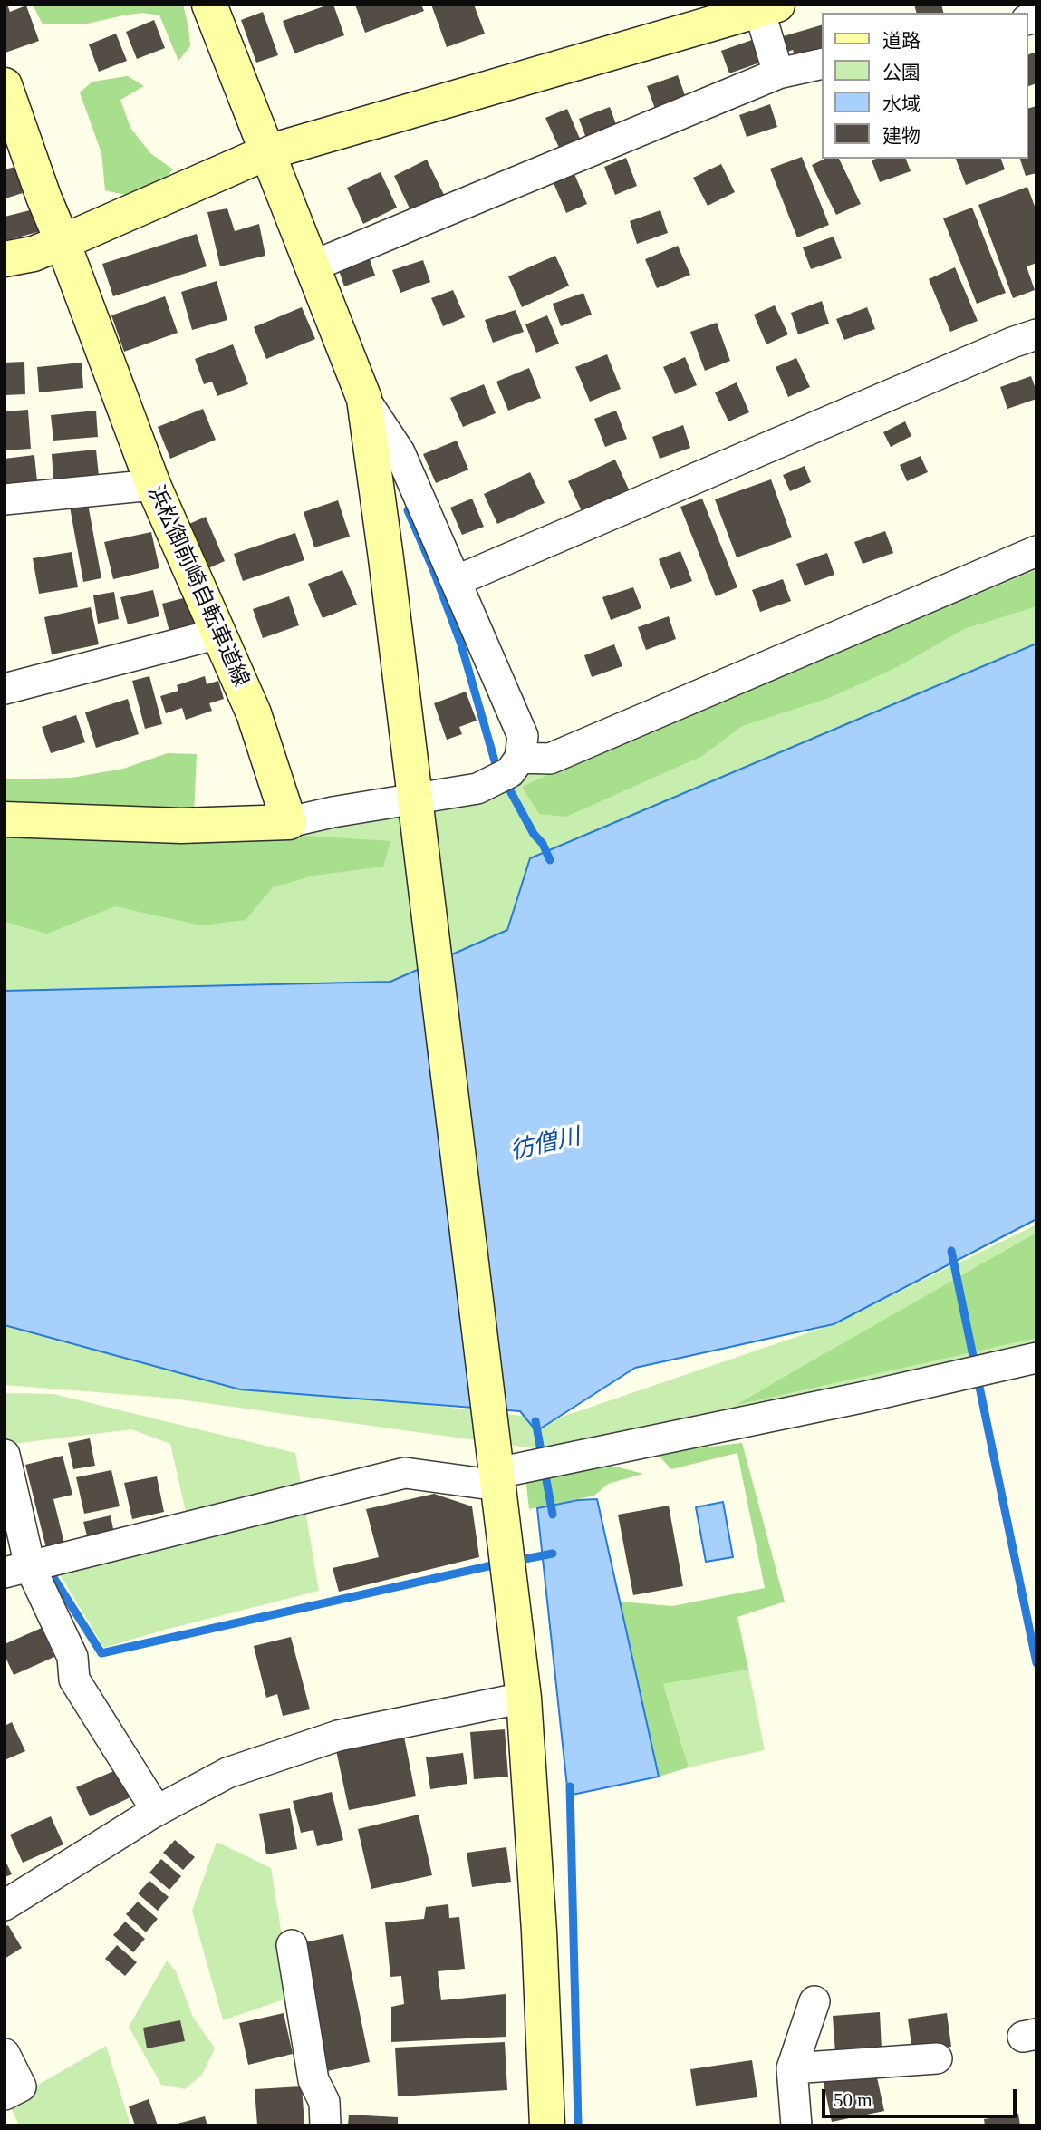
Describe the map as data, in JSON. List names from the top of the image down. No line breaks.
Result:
{"streets":{"street":["浜松御前崎自転車道線"]},"water":["彷僧川"],"legend":["道路","公園","水域","建物"],"scale_bar":"50 m"}
